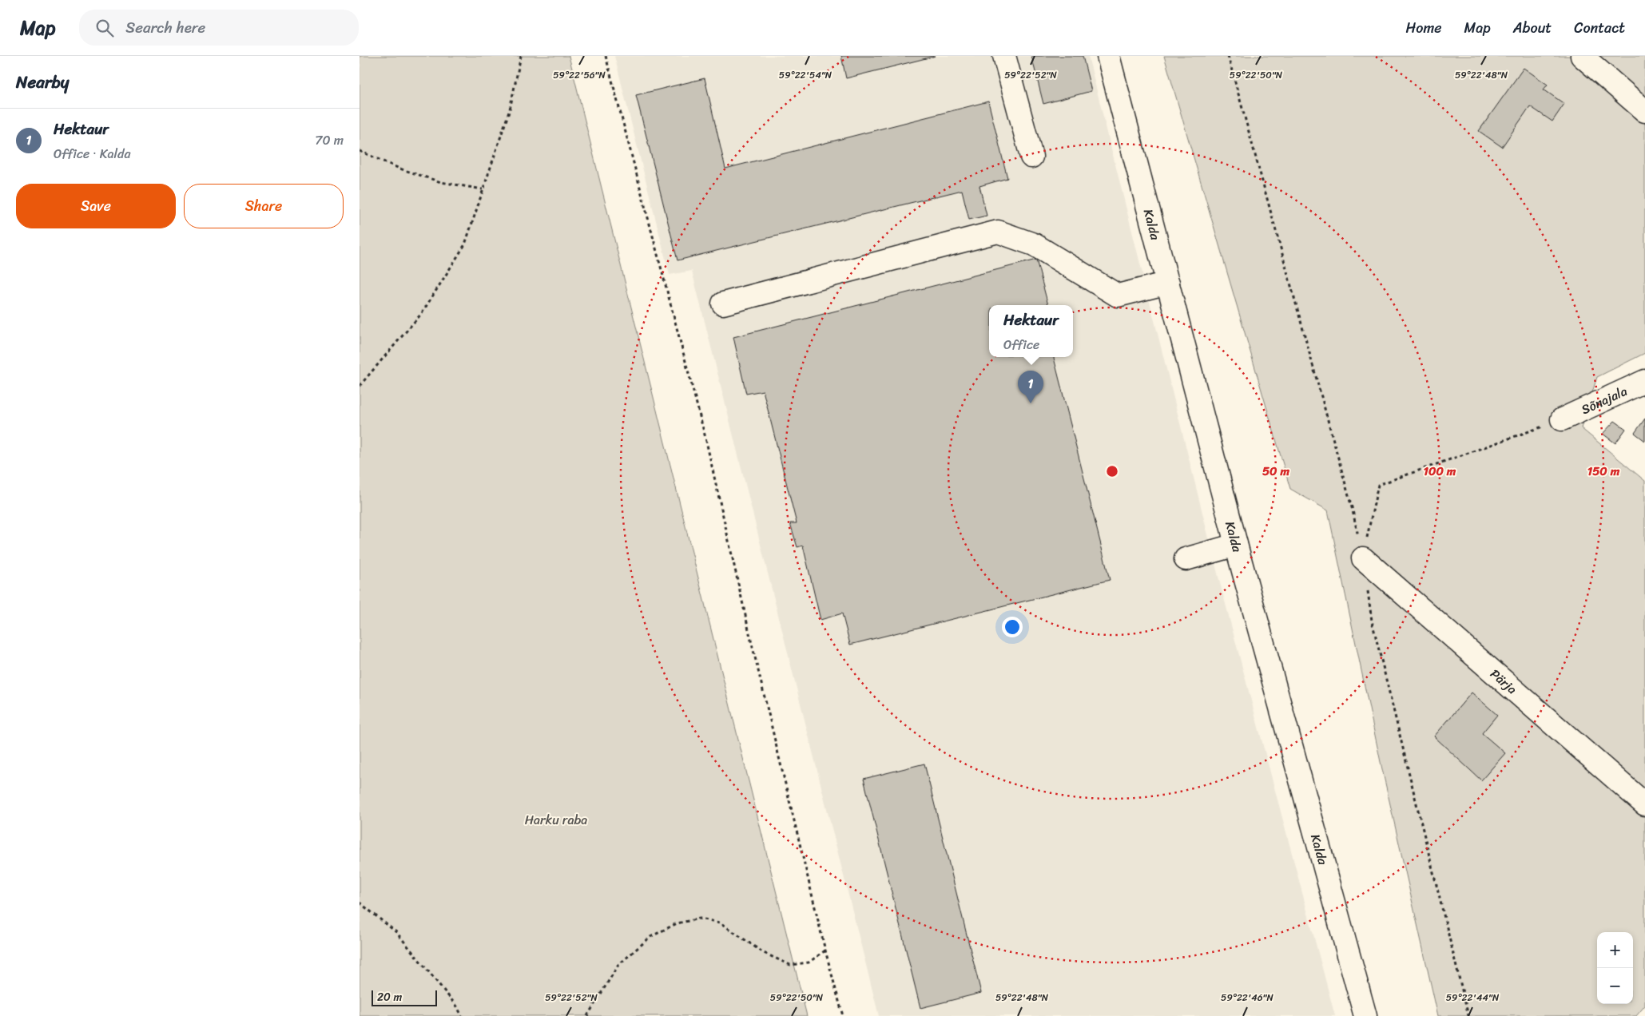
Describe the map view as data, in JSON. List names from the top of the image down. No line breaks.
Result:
{"streets":{"street":["Kalda","Sõnajala","Pärja"]},"parks":["Harku raba"],"scale_bar":"20 m","page":{"header":"Map","search":"Search here","nav":["Home","Map","About","Contact"],"heading":"Nearby","list":[{"mark":"1","name":"Hektaur","note":"Office · Kalda","value":"70 m"}],"buttons":["Save","Share"],"popup":["Hektaur","Office"],"pins":"1","map_buttons":["+","−"],"scale":"20 m"},"coordinates":["59°22'54\"N","59°22'56\"N","59°22'52\"N","59°22'50\"N","59°22'48\"N","59°22'46\"N","59°22'44\"N"],"rings":["50 m","100 m","150 m"]}
